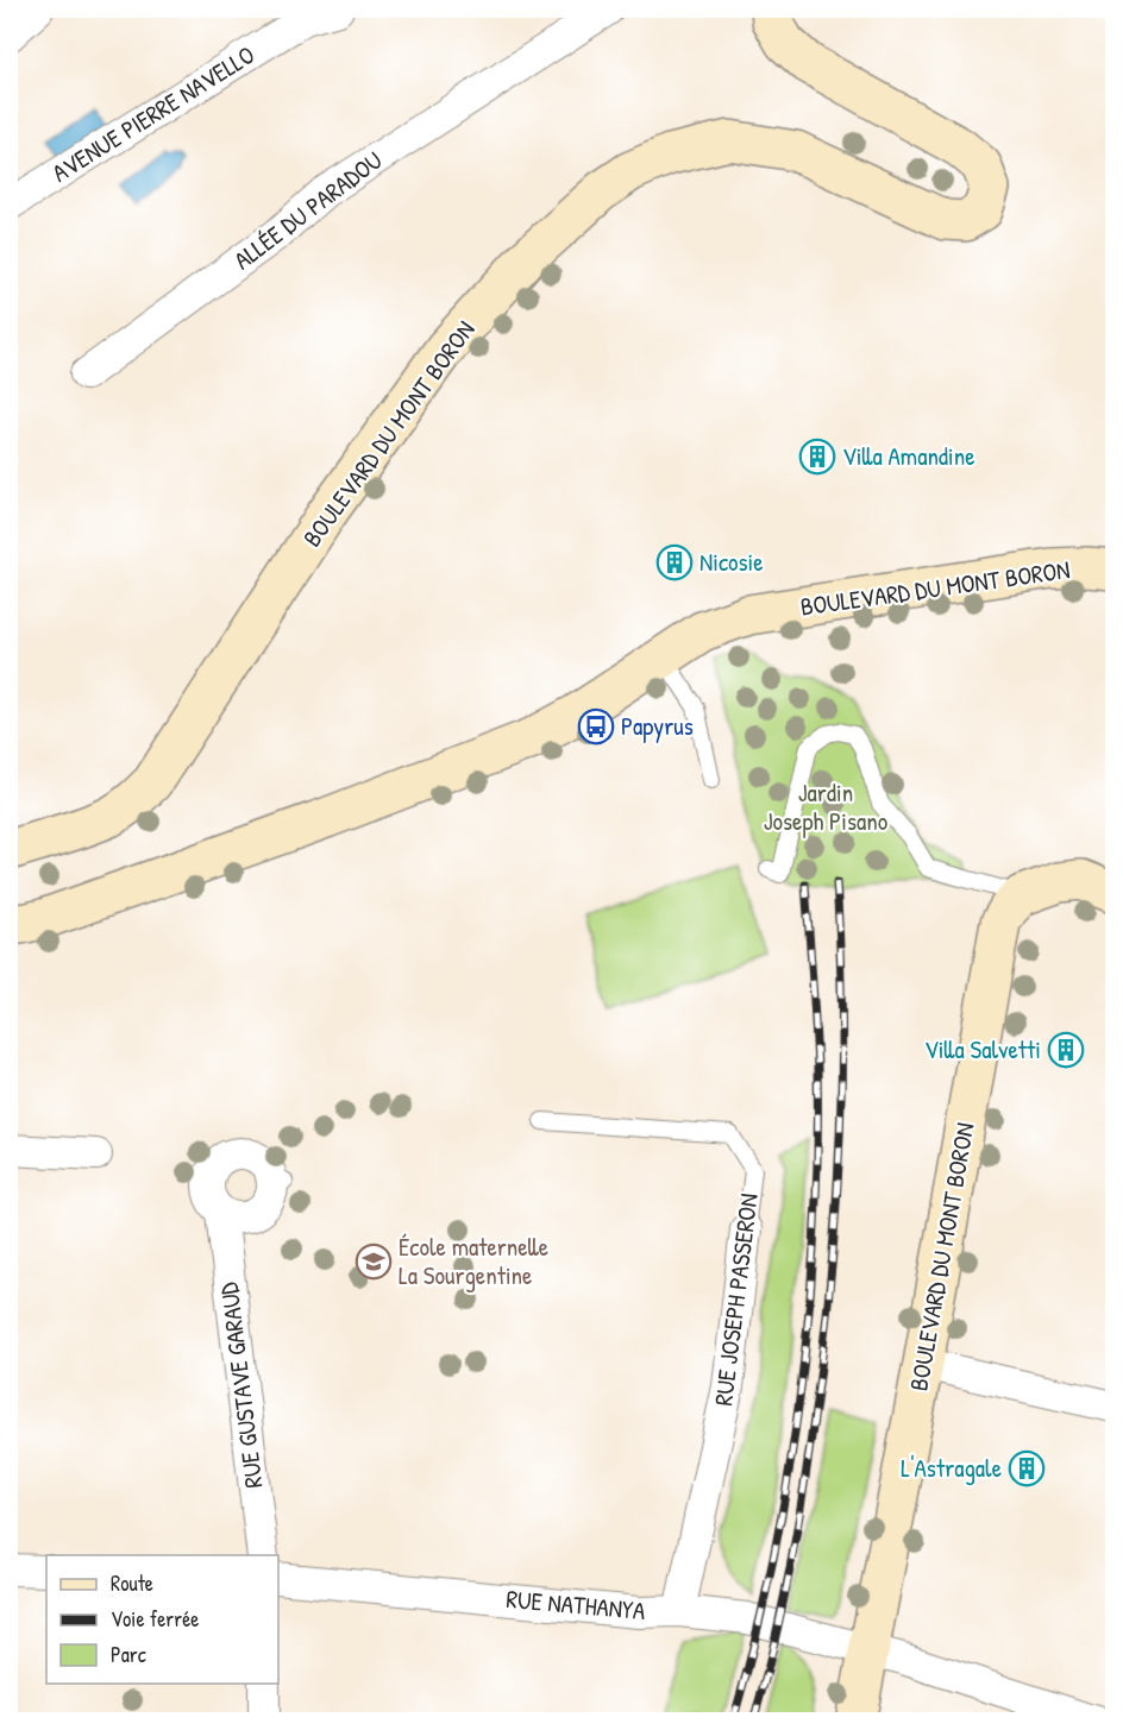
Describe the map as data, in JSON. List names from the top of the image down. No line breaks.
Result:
{"streets":{"street":["AVENUE PIERRE NAVELLO","ALLÉE DU PARADOU","BOULEVARD DU MONT BORON","RUE JOSEPH PASSERON","RUE GUSTAVE GARAUD","RUE NATHANYA"]},"crossings":[["BOULEVARD DU MONT BORON","RUE NATHANYA"],["RUE JOSEPH PASSERON","RUE NATHANYA"]],"parks":["Jardin Joseph Pisano"],"places":{"building":["Villa Amandine","Nicosie","Villa Salvetti","L'Astragale"],"bus stop":["Papyrus"],"school or university":["École maternelle La Sourgentine"]},"legend":["Route","Voie ferrée","Parc"]}
